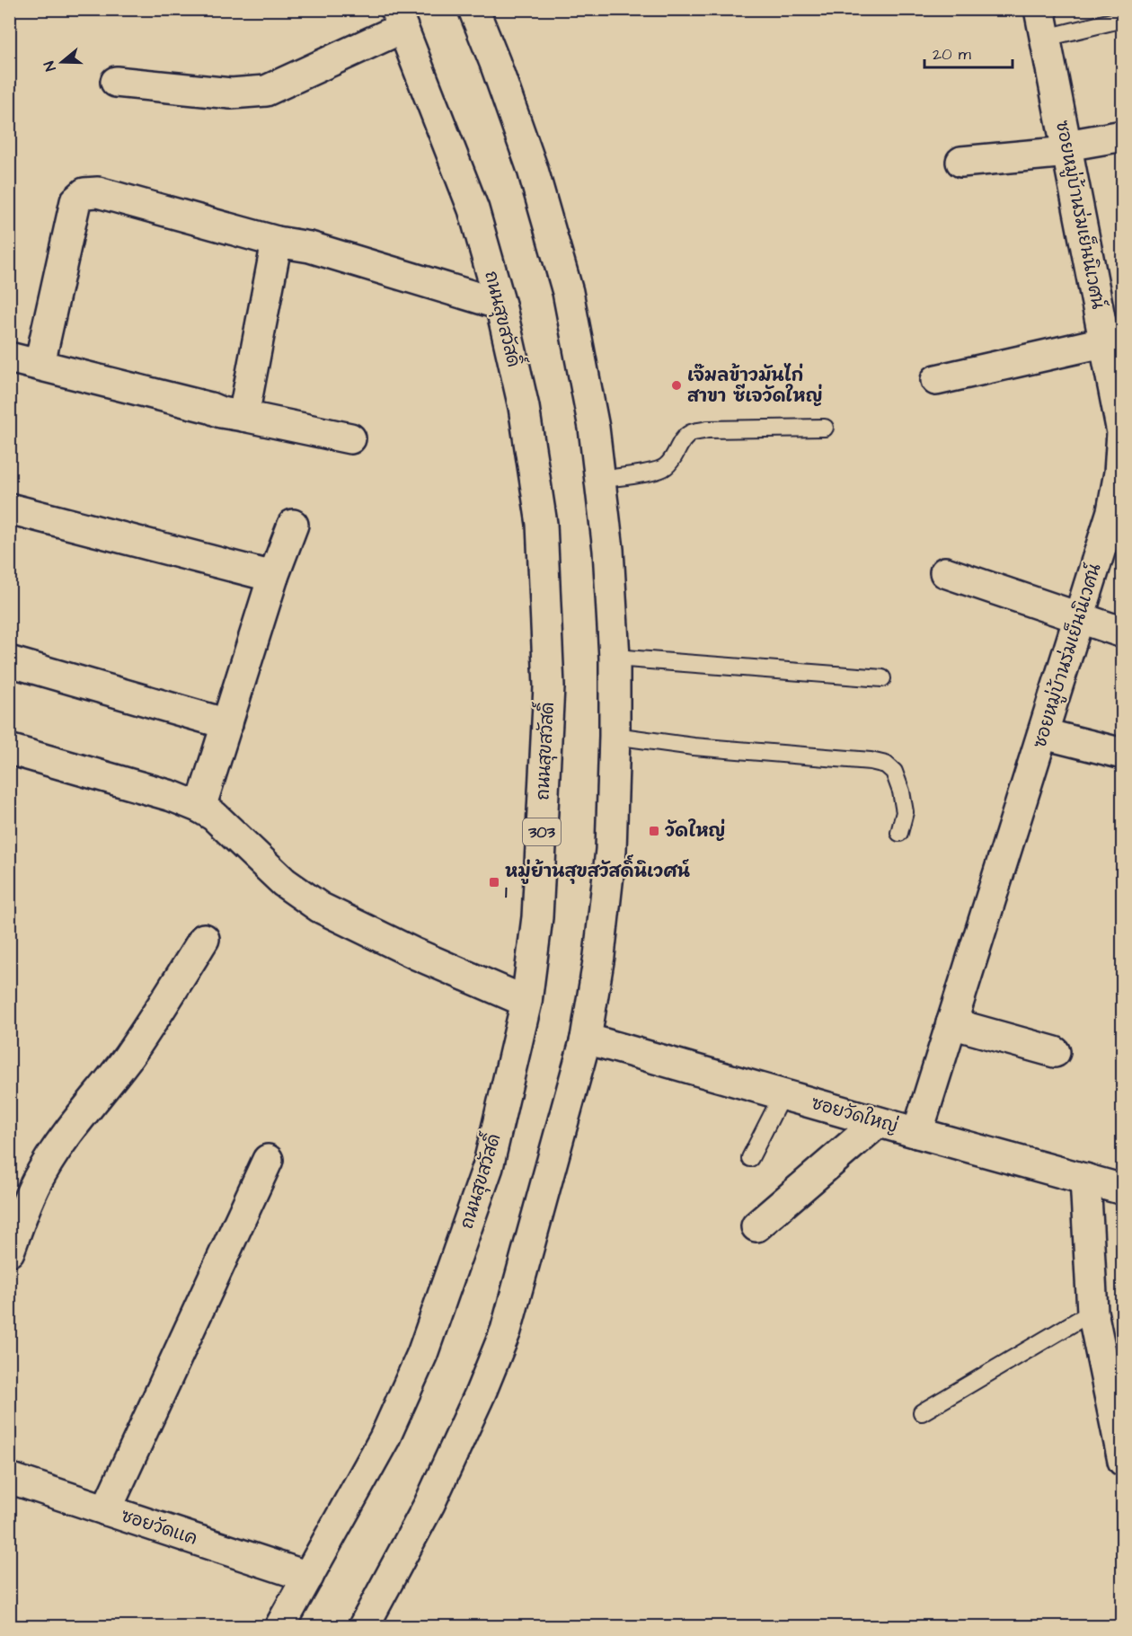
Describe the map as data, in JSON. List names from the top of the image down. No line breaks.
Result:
{"streets":{"street":["ซอยหมู่บ้านร่มเย็นนิเวศน์","ถนนสุขสวัสดิ์","303","ซอยวัดใหญ่","ซอยวัดแค"]},"crossings":[["ซอยหมู่บ้านร่มเย็นนิเวศน์","ซอยวัดใหญ่"],["ถนนสุขสวัสดิ์","ซอยวัดแค"]],"places":{"other":["เจ๊มลข้าวมันไก่ สาขา ซีเจวัดใหญ่"],"transit":["วัดใหญ่","หมู่ย้านสุขสวัสดิ์นิเวศน์ 1"]},"scale_bar":"20 m","north":"left"}
